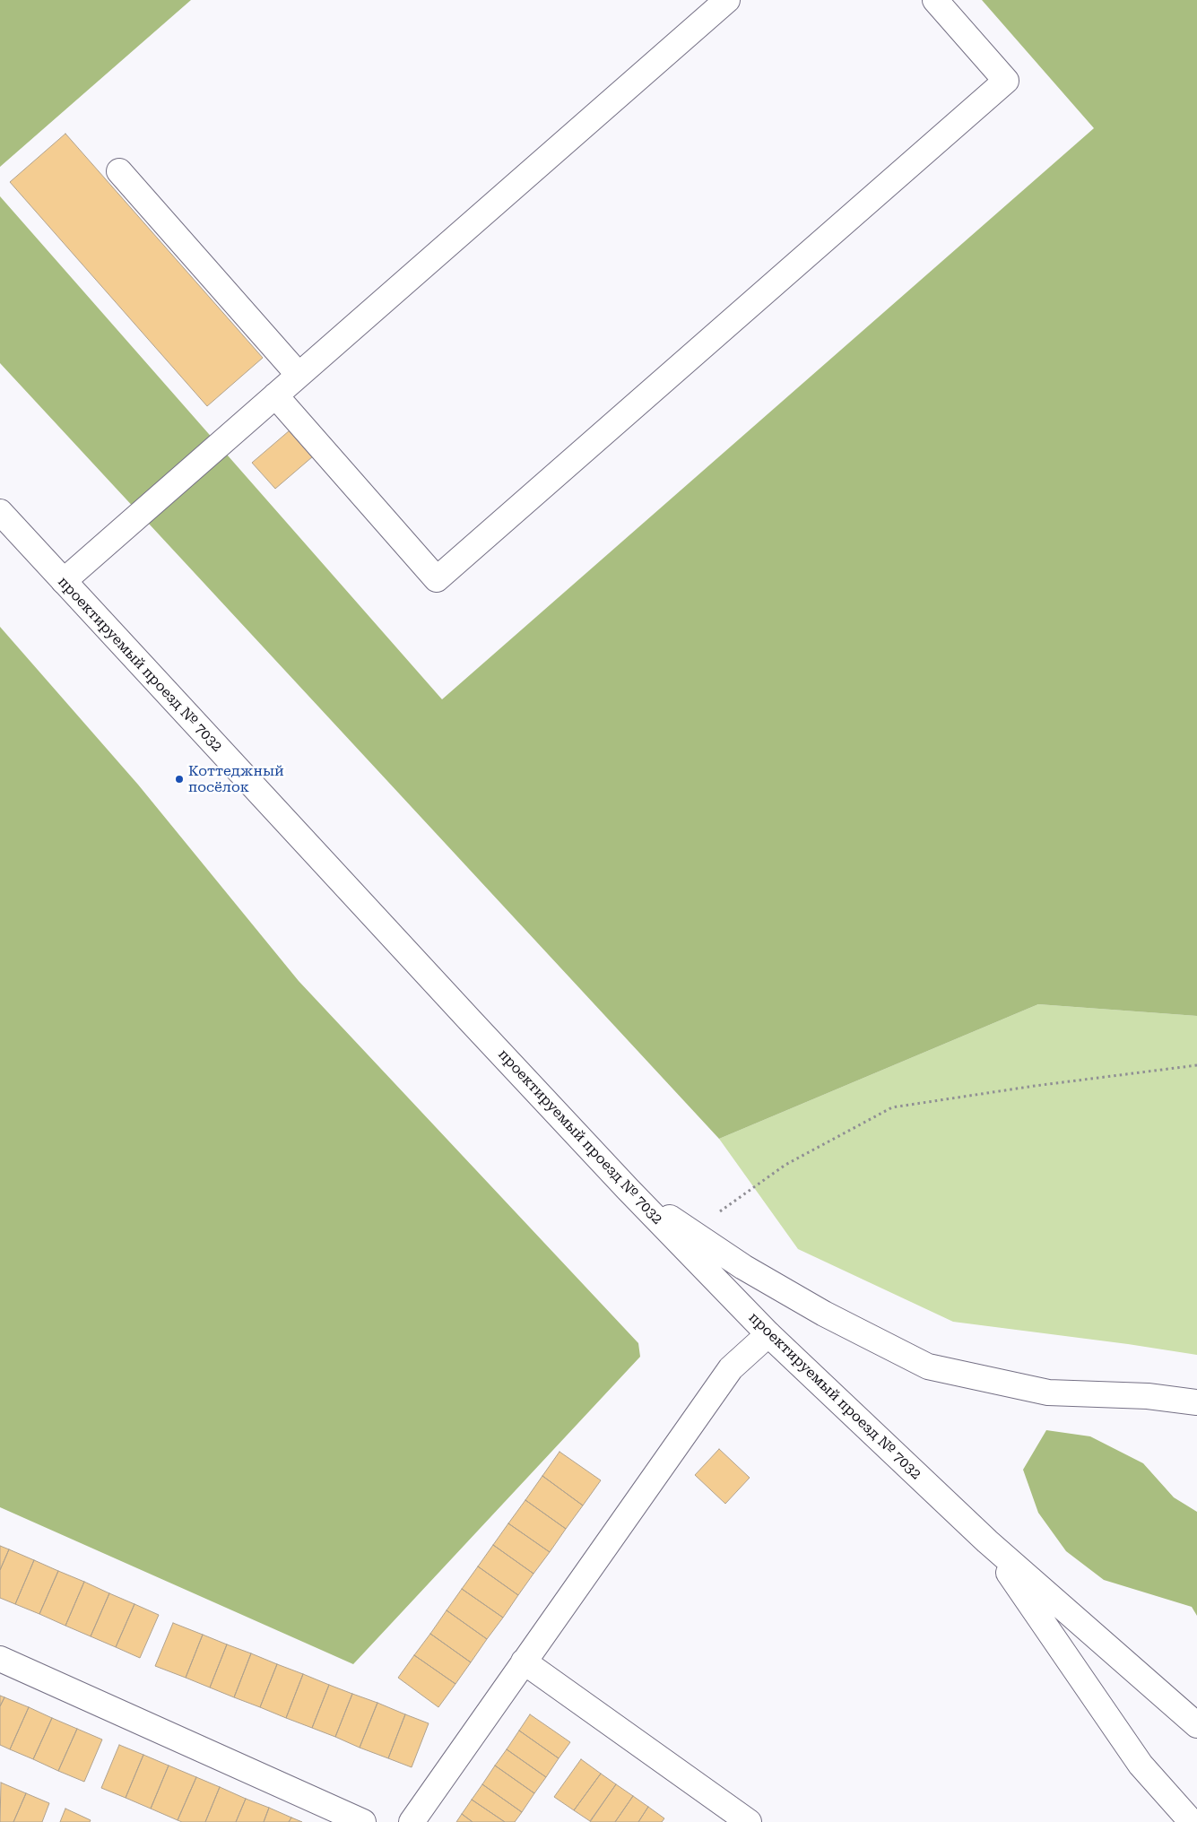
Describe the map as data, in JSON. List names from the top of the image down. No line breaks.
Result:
{"streets":{"main road":["проектируемый проезд № 7032"]},"places":["Коттеджный посёлок"]}
